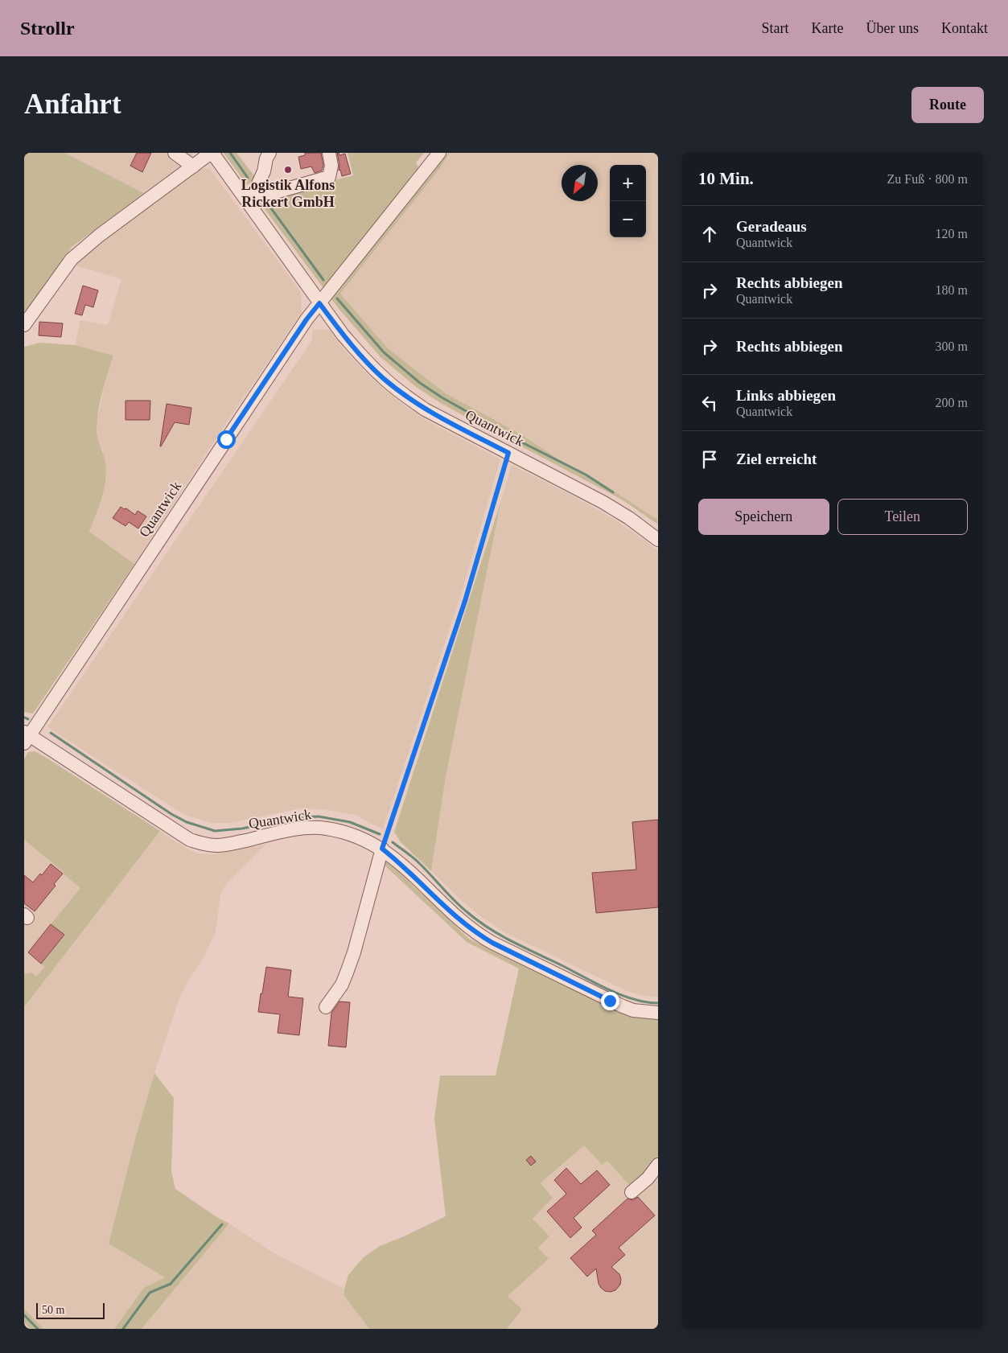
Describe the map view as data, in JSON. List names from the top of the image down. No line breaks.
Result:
{"streets":{"street":["Quantwick"]},"places":["Logistik Alfons Rickert GmbH"],"scale_bar":"50 m","north":"bottom left","page":{"header":"Strollr","nav":["Start","Karte","Über uns","Kontakt"],"buttons":["Route",["Speichern","Teilen"]],"title":"Anfahrt","heading":["10 Min.","Zu Fuß · 800 m"],"map_buttons":["+","−"],"list":[["Geradeaus","Quantwick","120 m"],["Rechts abbiegen","Quantwick","180 m"],["Rechts abbiegen","300 m"],["Links abbiegen","Quantwick","200 m"],"Ziel erreicht"],"scale":"50 m"}}
